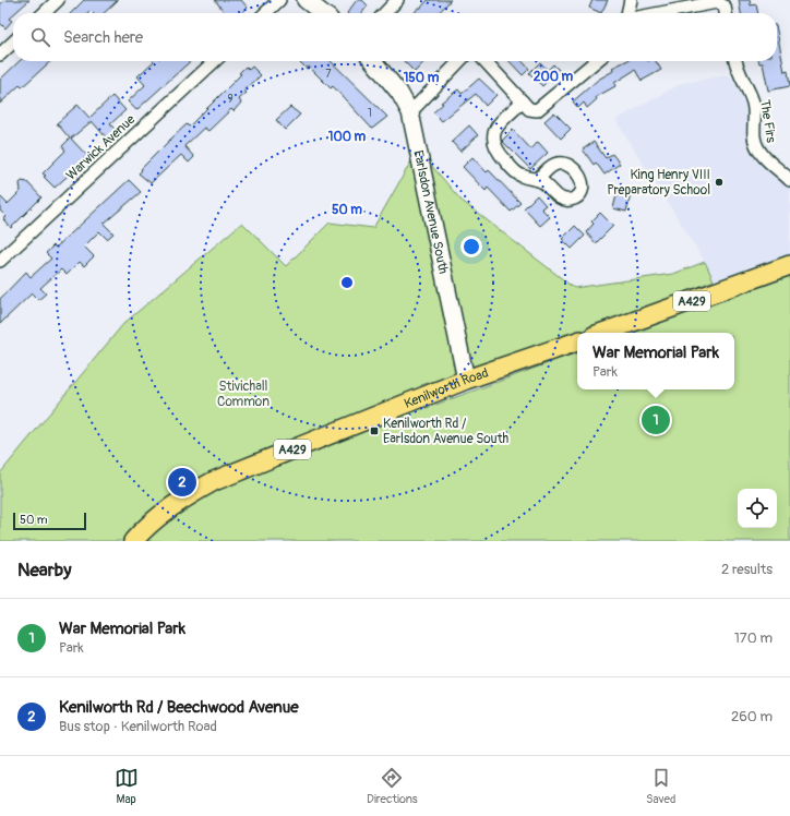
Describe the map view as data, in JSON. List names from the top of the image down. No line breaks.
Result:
{"streets":{"main road":["Earlsdon Avenue South","A429","Kenilworth Road"],"street":["The Firs","Warwick Avenue"]},"crossings":[["Earlsdon Avenue South","Kenilworth Road"]],"parks":["Stivichall Common"],"places":{"other":["King Henry VIII Preparatory School"],"transit":["Kenilworth Rd / Earlsdon Avenue South"]},"house_numbers":["7","9","1"],"scale_bar":"50 m","page":{"search":"Search here","popup":["War Memorial Park","Park"],"pins":["1","2"],"scale":"50 m","heading":["Nearby","2 results"],"list":[{"mark":"1","name":"War Memorial Park","note":"Park","value":"170 m"},{"mark":"2","name":"Kenilworth Rd / Beechwood Avenue","note":"Bus stop · Kenilworth Road","value":"260 m"}],"nav":["Map","Directions","Saved"]},"rings":["200 m","150 m","100 m","50 m"]}
